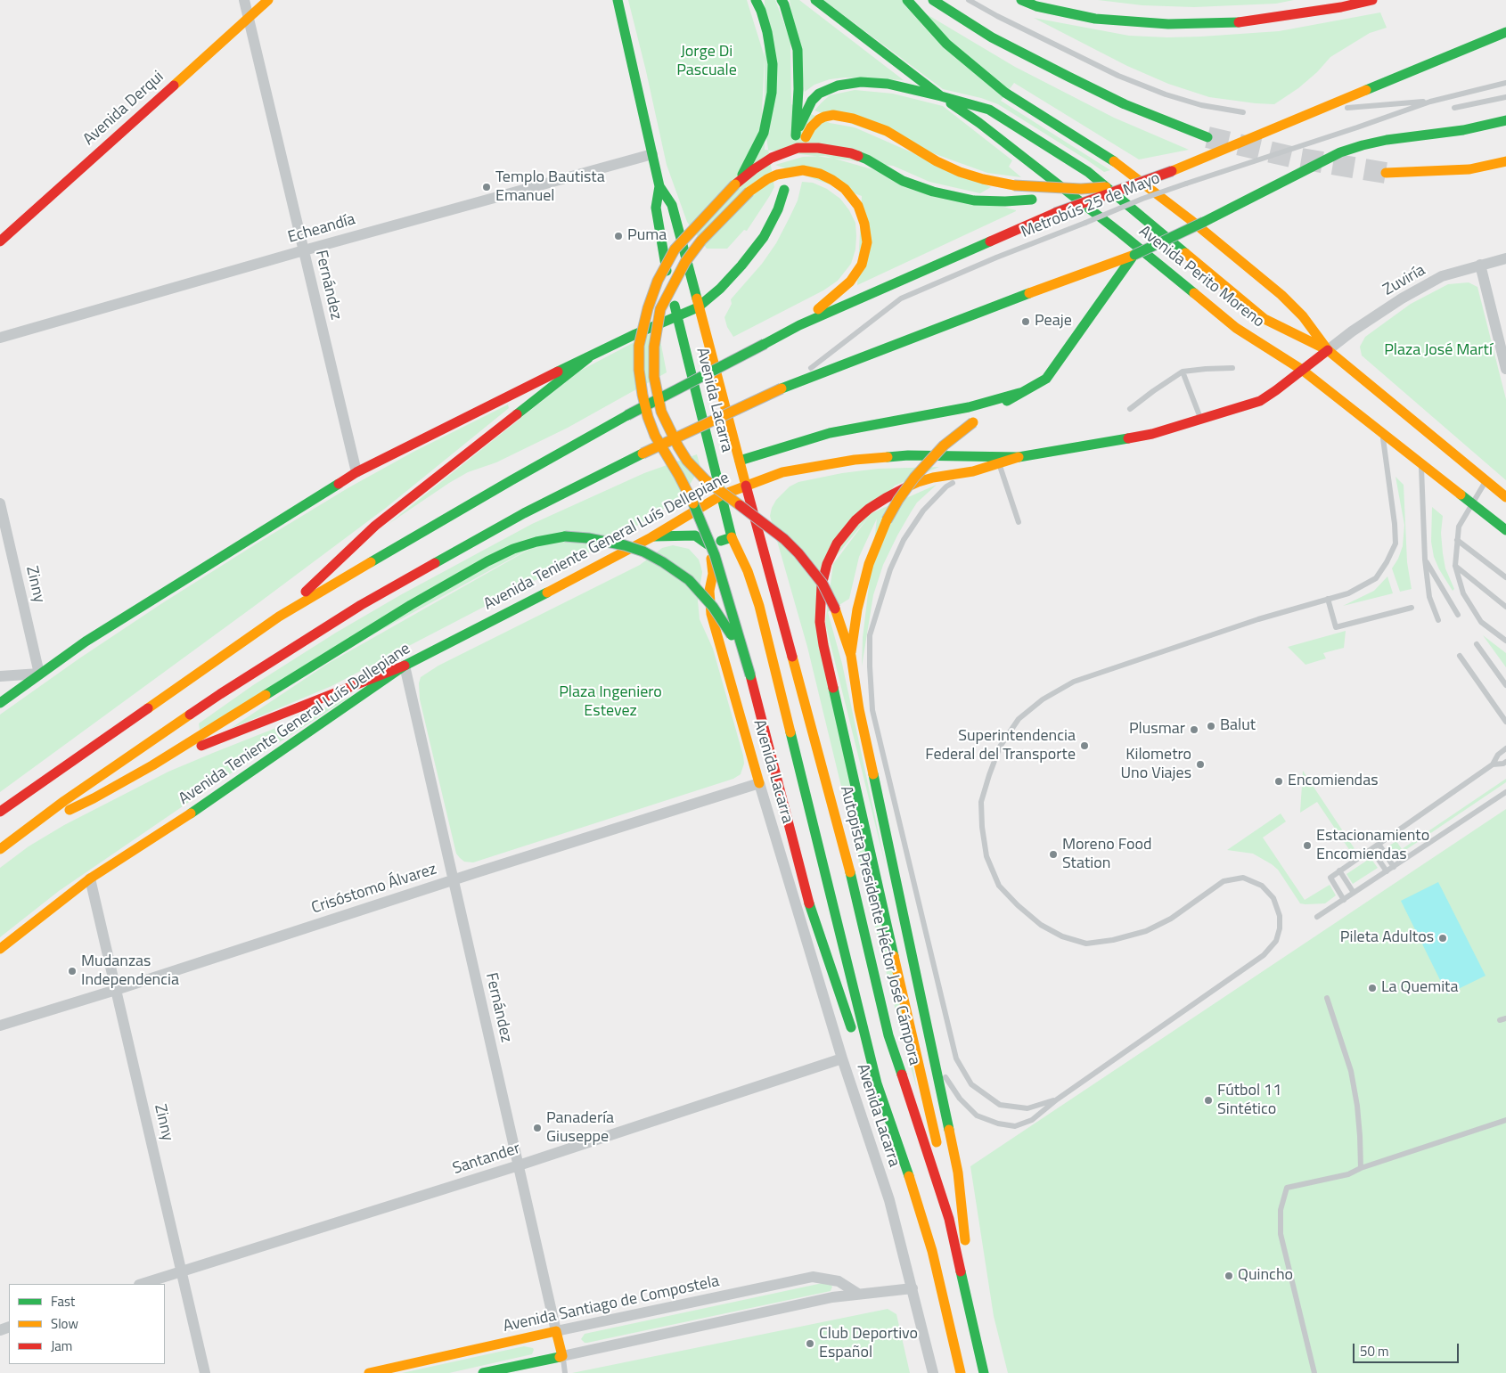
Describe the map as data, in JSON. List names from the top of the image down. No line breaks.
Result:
{"streets":{"main road":["Avenida Derqui","Avenida Perito Moreno","Fernández","Avenida Lacarra","Avenida Teniente General Luís Dellepiane","Autopista Presidente Héctor José Cámpora","Avenida Santiago de Compostela"],"street":["Echeandía","Zuviría","Zinny","Crisóstomo Álvarez","Santander"],"lane":["Metrobús 25 de Mayo"]},"crossings":[["Avenida Derqui","Fernández"],["Echeandía","Fernández"],["Echeandía","Avenida Lacarra"],["Avenida Perito Moreno","Avenida Teniente General Luís Dellepiane"],["Zuviría","Avenida Teniente General Luís Dellepiane"],["Fernández","Avenida Teniente General Luís Dellepiane"],["Fernández","Crisóstomo Álvarez"],["Fernández","Santander"],["Fernández","Avenida Santiago de Compostela"],["Avenida Lacarra","Avenida Teniente General Luís Dellepiane"],["Avenida Lacarra","Crisóstomo Álvarez"],["Avenida Lacarra","Autopista Presidente Héctor José Cámpora"],["Avenida Lacarra","Santander"],["Avenida Teniente General Luís Dellepiane","Zinny"],["Avenida Teniente General Luís Dellepiane","Autopista Presidente Héctor José Cámpora"],["Zinny","Crisóstomo Álvarez"],["Zinny","Santander"]],"parks":["Jorge Di Pascuale","Plaza José Martí","Plaza Ingeniero Estevez"],"places":["Templo Bautista Emanuel","Puma","Peaje","Balut","Plusmar","Superintendencia Federal del Transporte","Kilometro Uno Viajes","Encomiendas","Estacionamiento Encomiendas","Moreno Food Station","Pileta Adultos","Mudanzas Independencia","La Quemita","Fútbol 11 Sintético","Panadería Giuseppe","Quincho","Club Deportivo Español"],"legend":["Fast","Slow","Jam"],"scale_bar":"50 m"}
